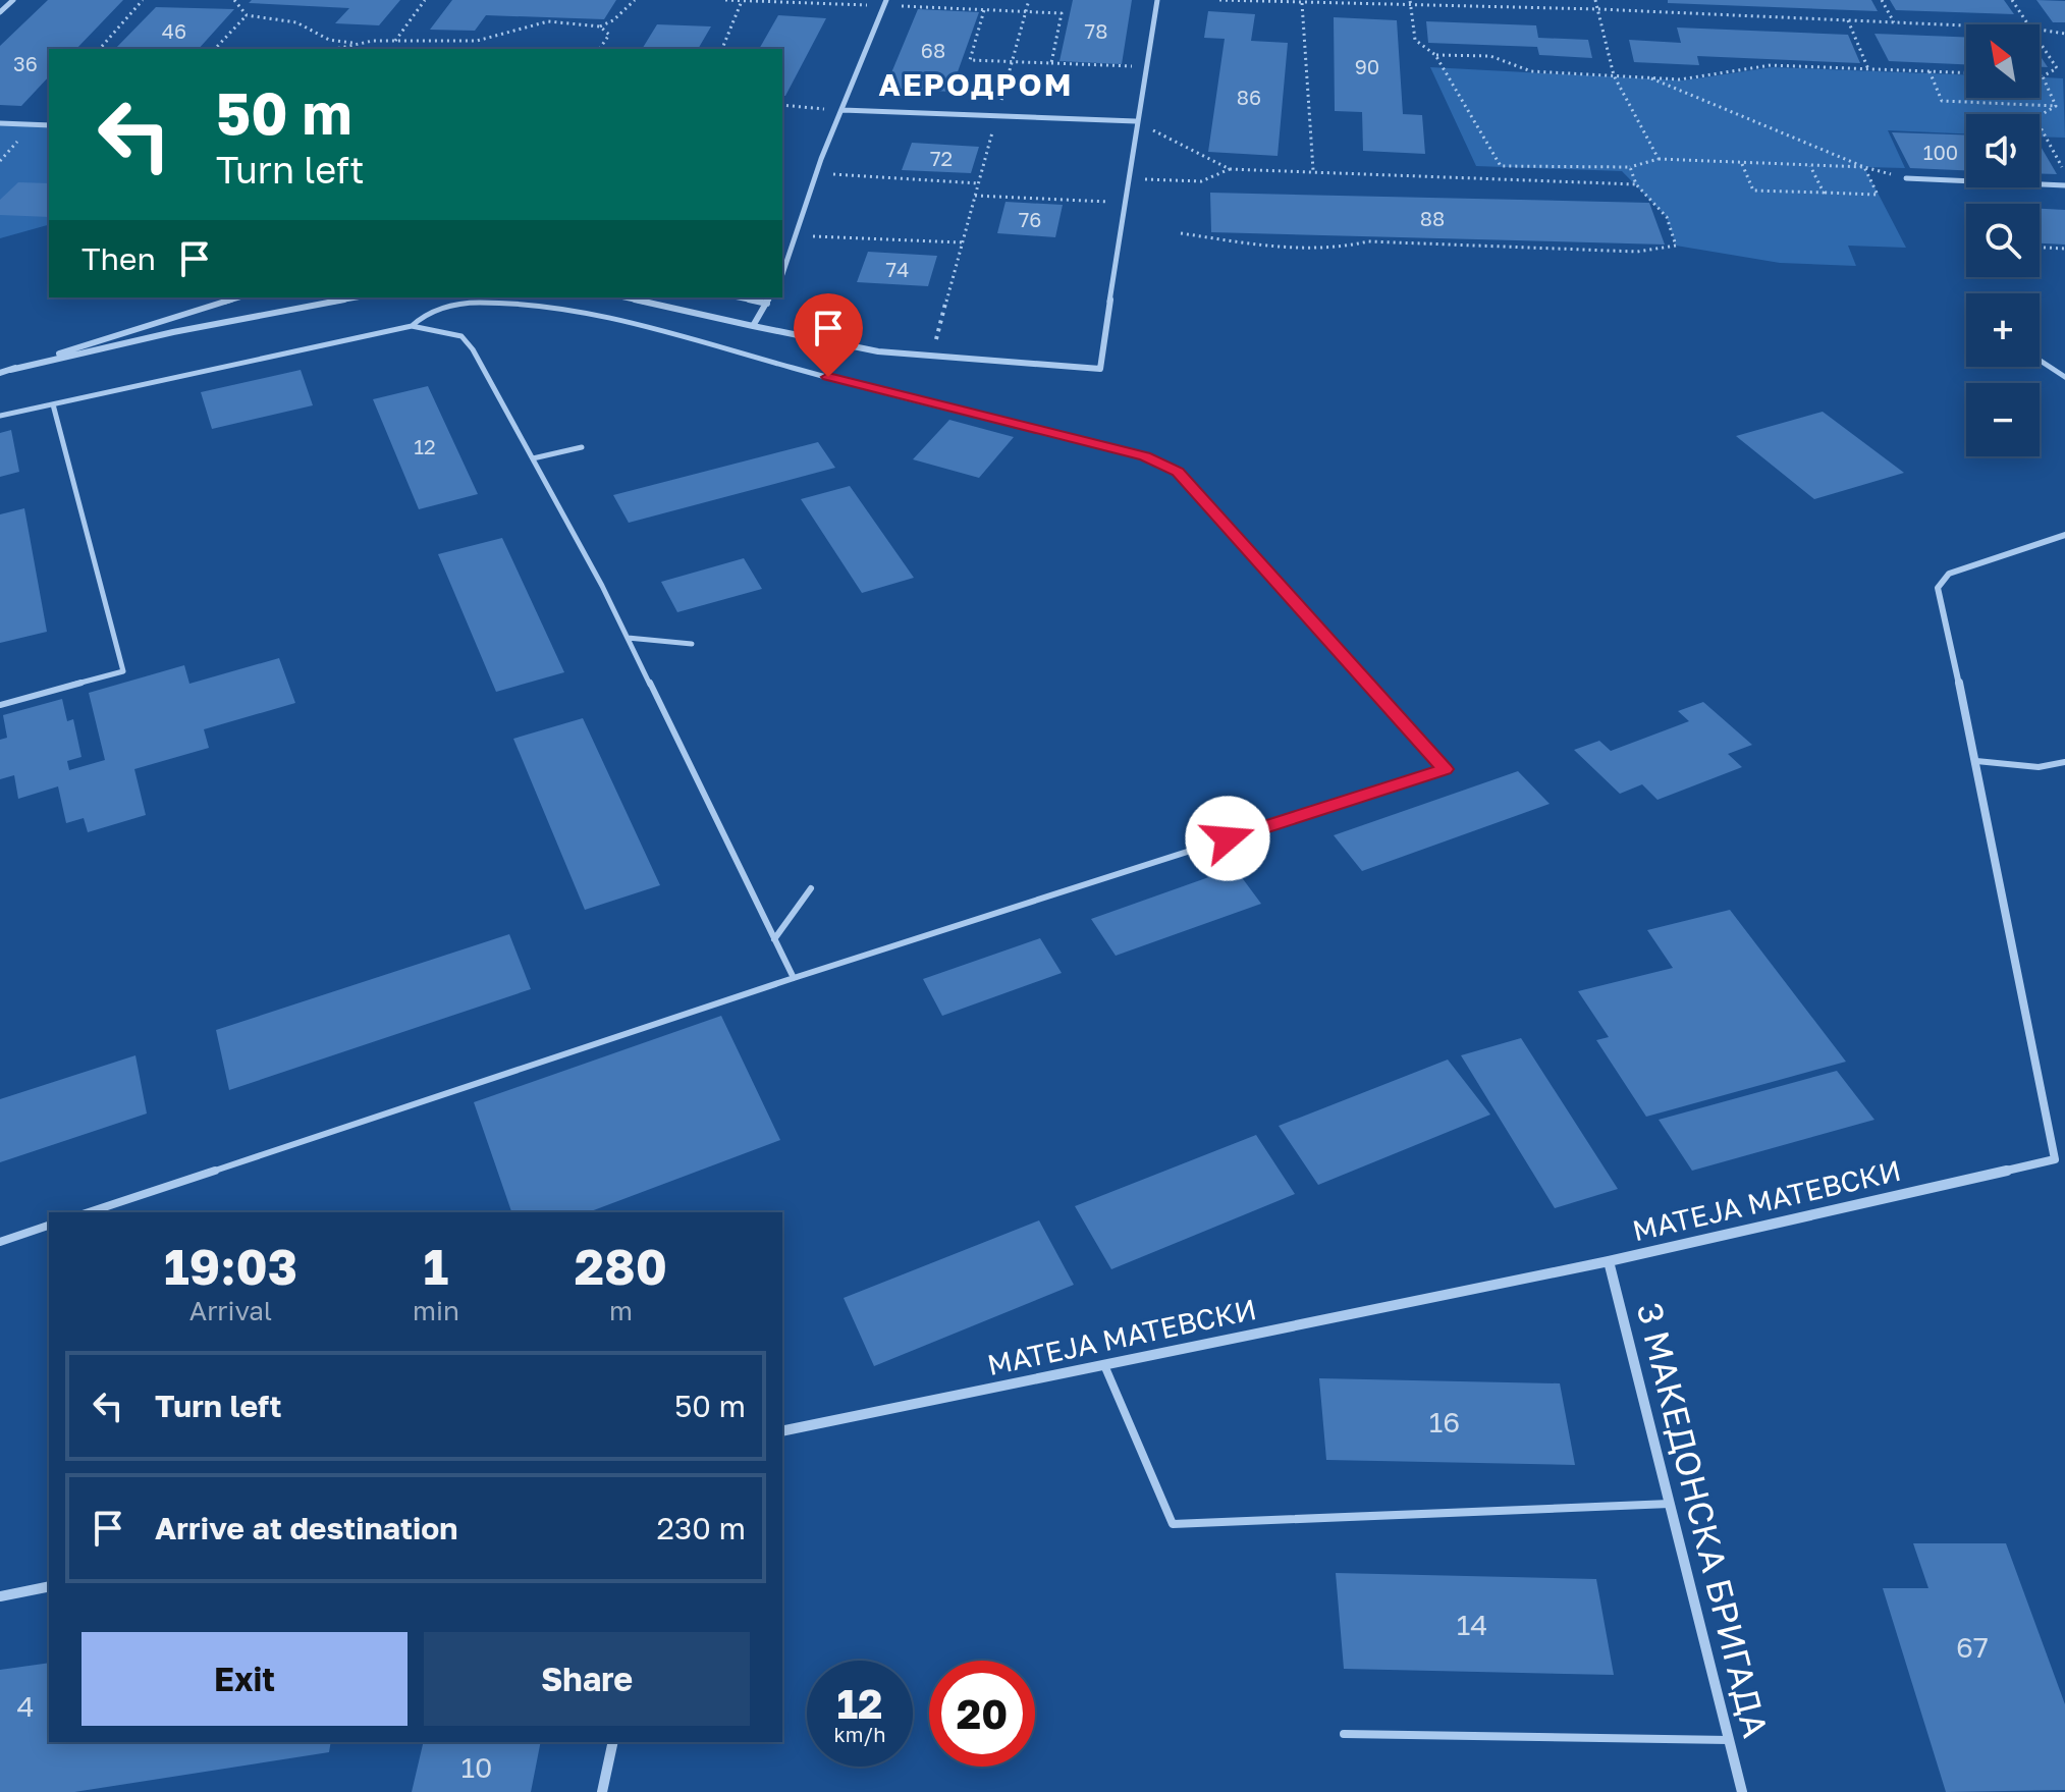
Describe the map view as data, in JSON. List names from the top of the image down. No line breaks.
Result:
{"streets":{"street":["МАТЕЈА МАТЕВСКИ","3 МАКЕДОНСКА БРИГАДА"]},"crossings":[["МАТЕЈА МАТЕВСКИ","3 МАКЕДОНСКА БРИГАДА"]],"districts":["АЕРОДРОМ"],"house_numbers":["46","78","68","36","90","86","100","72","88","76","74","12","16","14","67","4","10"],"north":"top left","page":{"map_buttons":["+","−"],"turn":["50 m","Turn left"],"then":"Then","eta":["19:03","Arrival","1","min","280","m"],"list":[{"name":"Turn left","value":"50 m"},{"name":"Arrive at destination","value":"230 m"}],"buttons":["Exit","Share"],"speed":"12 km/h","limit":"20"}}
